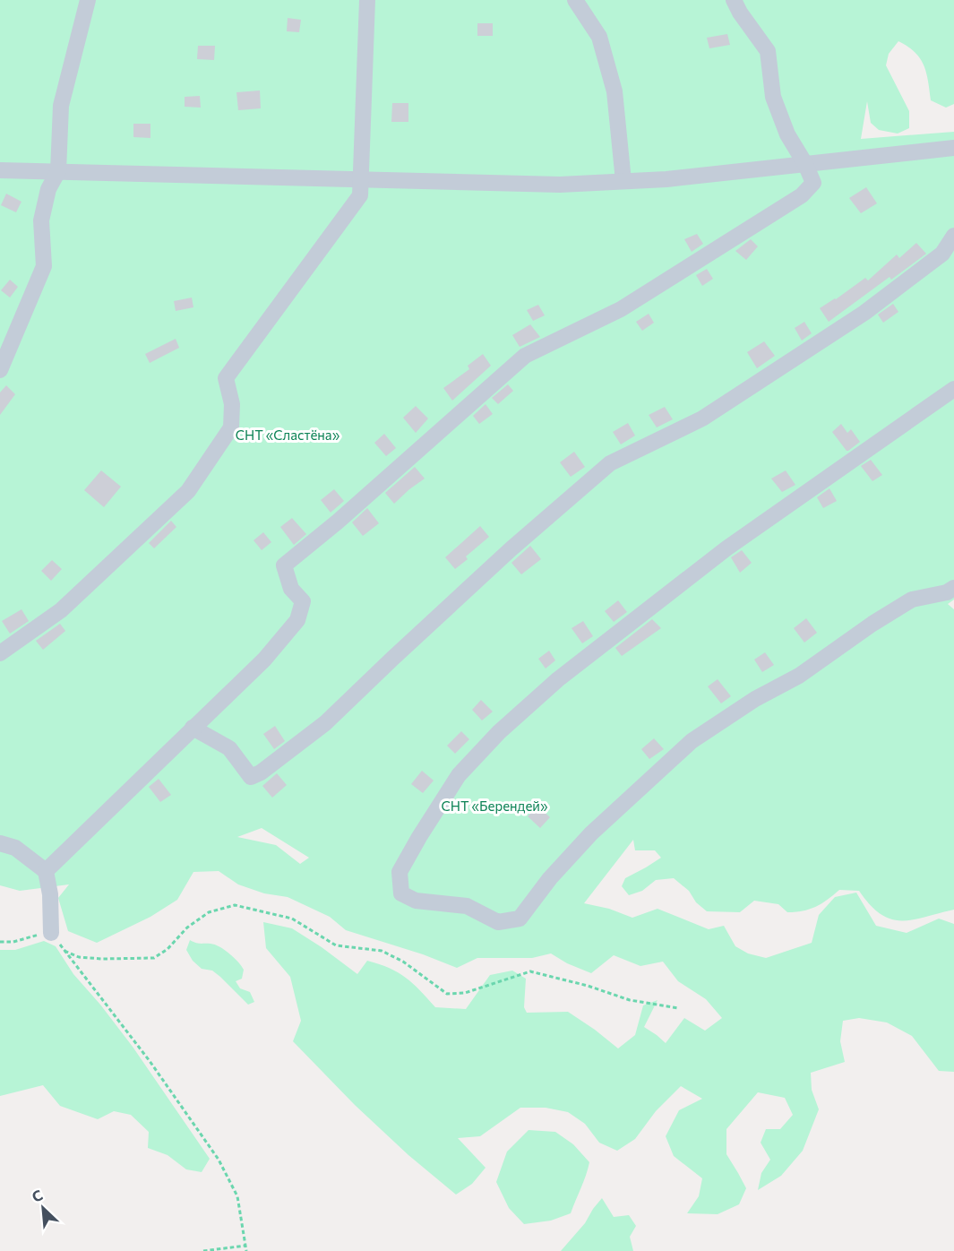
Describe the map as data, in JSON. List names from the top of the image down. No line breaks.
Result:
{"parks":["СНТ «Сластёна»","СНТ «Берендей»"],"north":"top left"}
